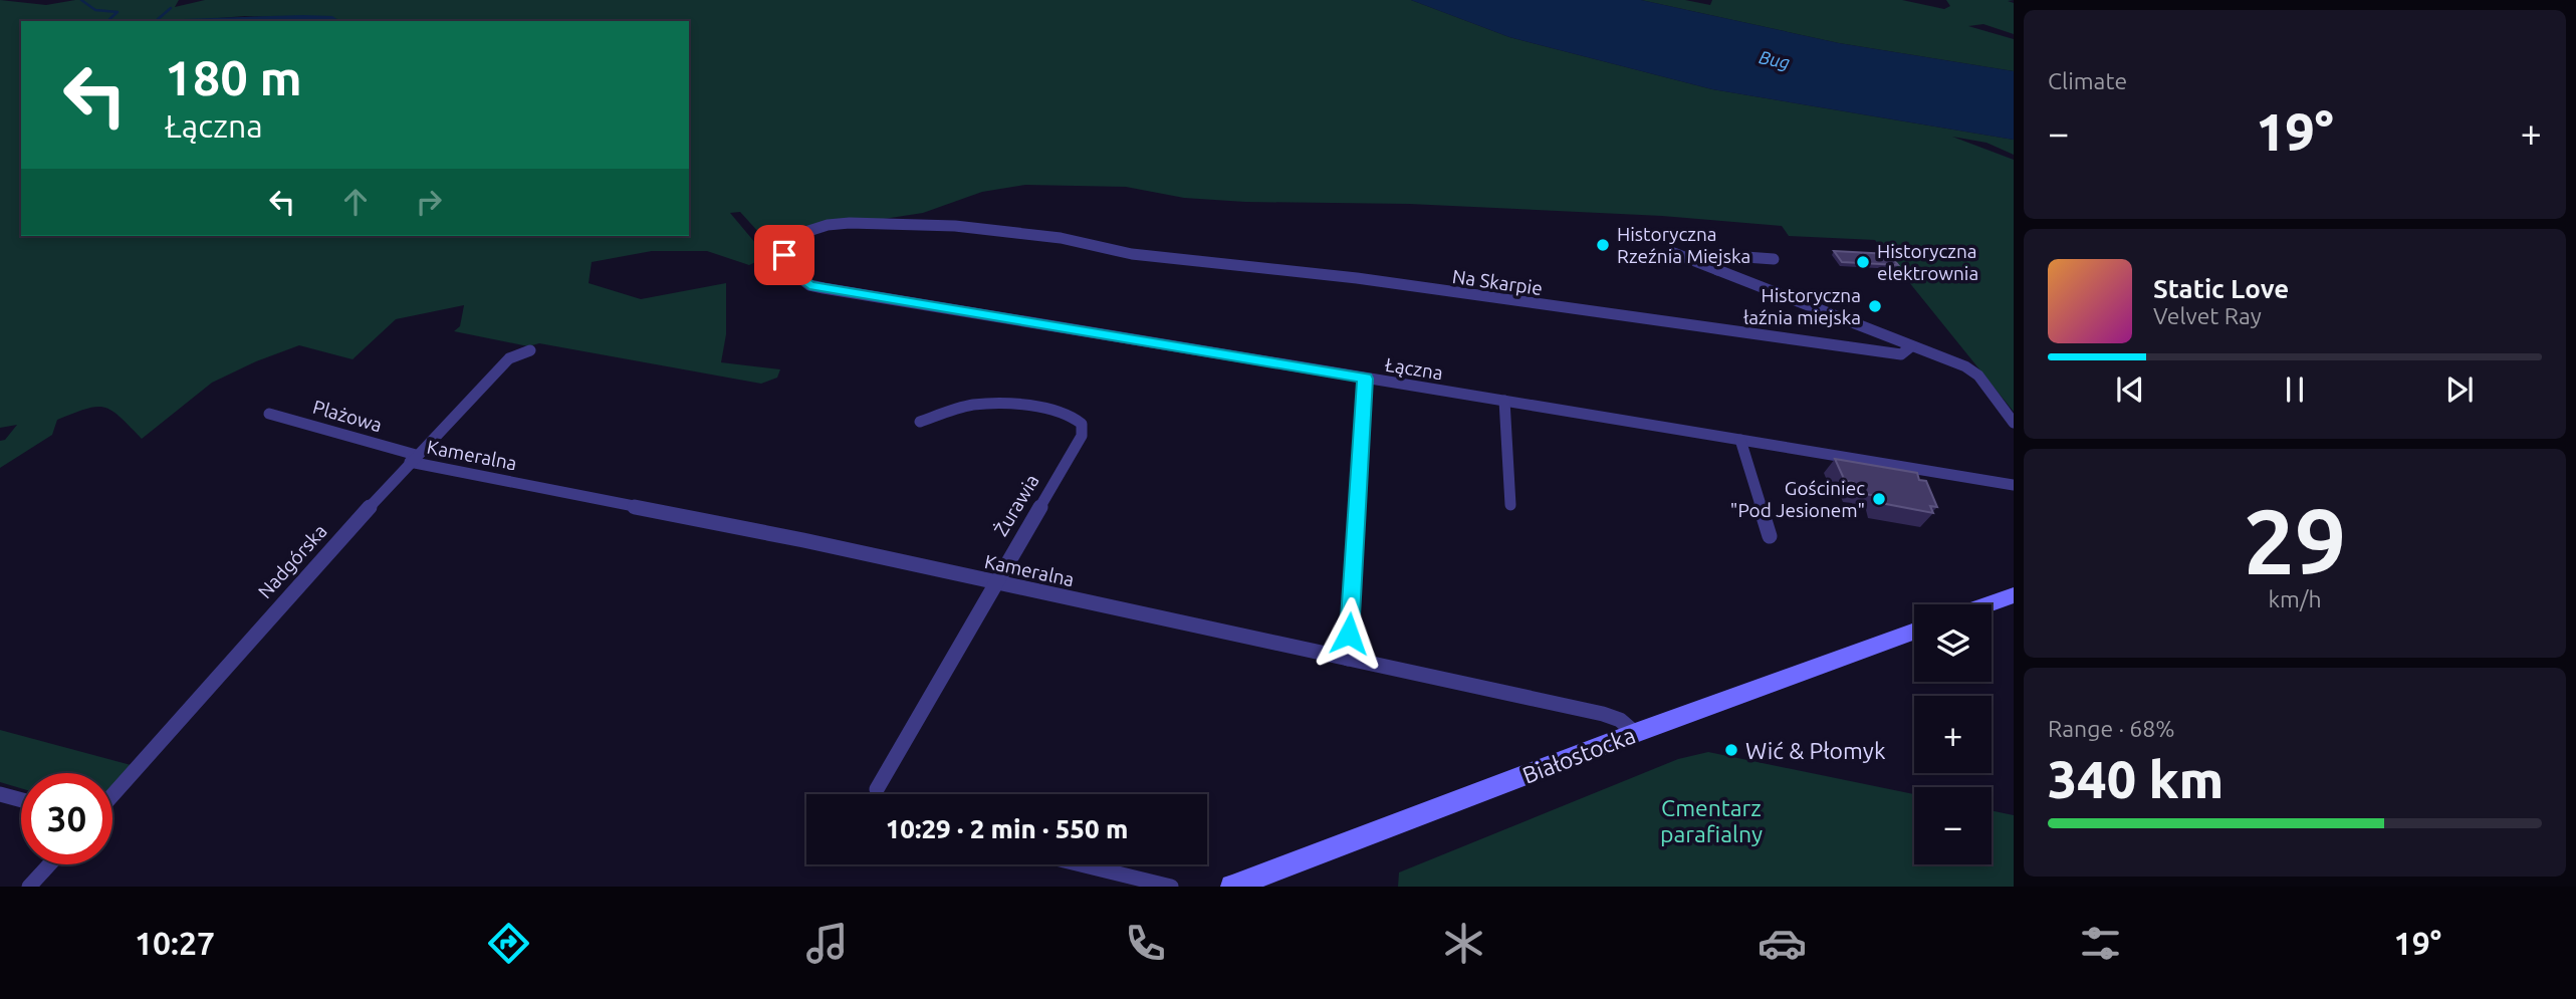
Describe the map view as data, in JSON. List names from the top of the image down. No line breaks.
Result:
{"streets":{"street":["Na Skarpie","Łączna","Plażowa","Kameralna","Żurawia","Nadgórska","Białostocka"]},"crossings":[["Na Skarpie","Łączna"],["Plażowa","Kameralna"],["Plażowa","Nadgórska"],["Kameralna","Żurawia"],["Kameralna","Nadgórska"],["Kameralna","Białostocka"]],"water":["Bug"],"parks":["Cmentarz parafialny"],"places":["Historyczna Rzeźnia Miejska","Historyczna elektrownia","Historyczna łaźnia miejska","Gościniec \"Pod Jesionem\"","Wić & Płomyk"],"page":{"tile":["Climate",["29","km/h"],["Range · 68%","340 km"]],"turn":["180 m","Łączna"],"heat":["−","19°","+"],"song":["Static Love","Velvet Ray"],"map_buttons":["+","−"],"limit":"30","trip":"10:29 · 2 min · 550 m","tabs":["10:27","19°"]}}
